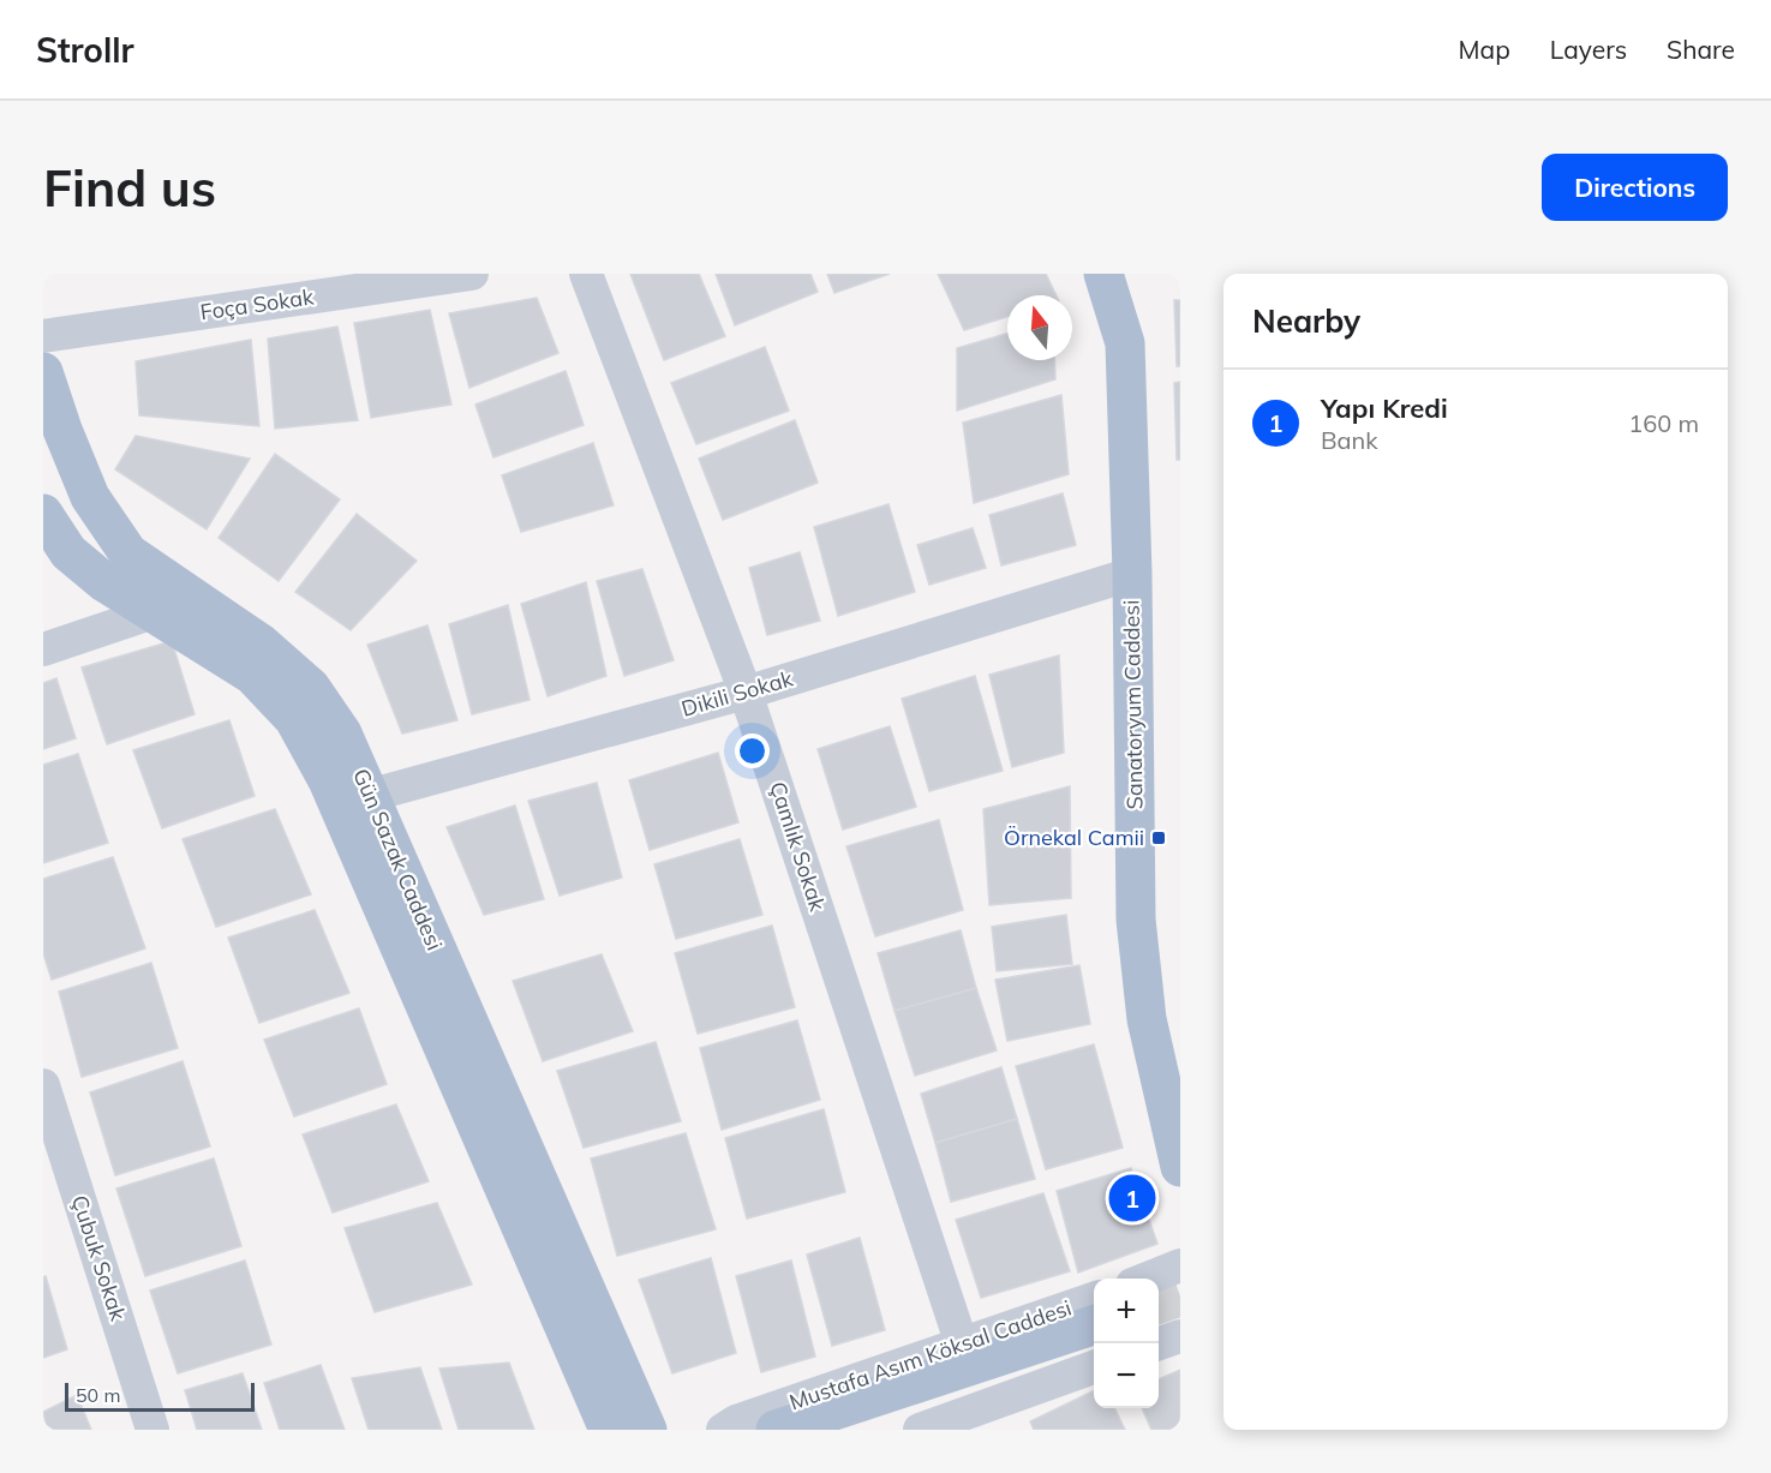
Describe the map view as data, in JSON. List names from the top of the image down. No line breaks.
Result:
{"streets":{"main road":["Sanatoryum Caddesi","Gün Sazak Caddesi","Mustafa Asım Köksal Caddesi"],"street":["Foça Sokak","Dikili Sokak","Çamlık Sokak","Çubuk Sokak"]},"crossings":[["Dikili Sokak","Sanatoryum Caddesi"],["Dikili Sokak","Çamlık Sokak"],["Dikili Sokak","Gün Sazak Caddesi"],["Çamlık Sokak","Mustafa Asım Köksal Caddesi"]],"places":{"transit":["Örnekal Camii"]},"scale_bar":"50 m","north":"top","page":{"header":"Strollr","nav":["Map","Layers","Share"],"buttons":"Directions","title":"Find us","heading":"Nearby","list":[{"mark":"1","name":"Yapı Kredi","note":"Bank","value":"160 m"}],"pins":"1","map_buttons":["+","−"],"scale":"50 m"}}
